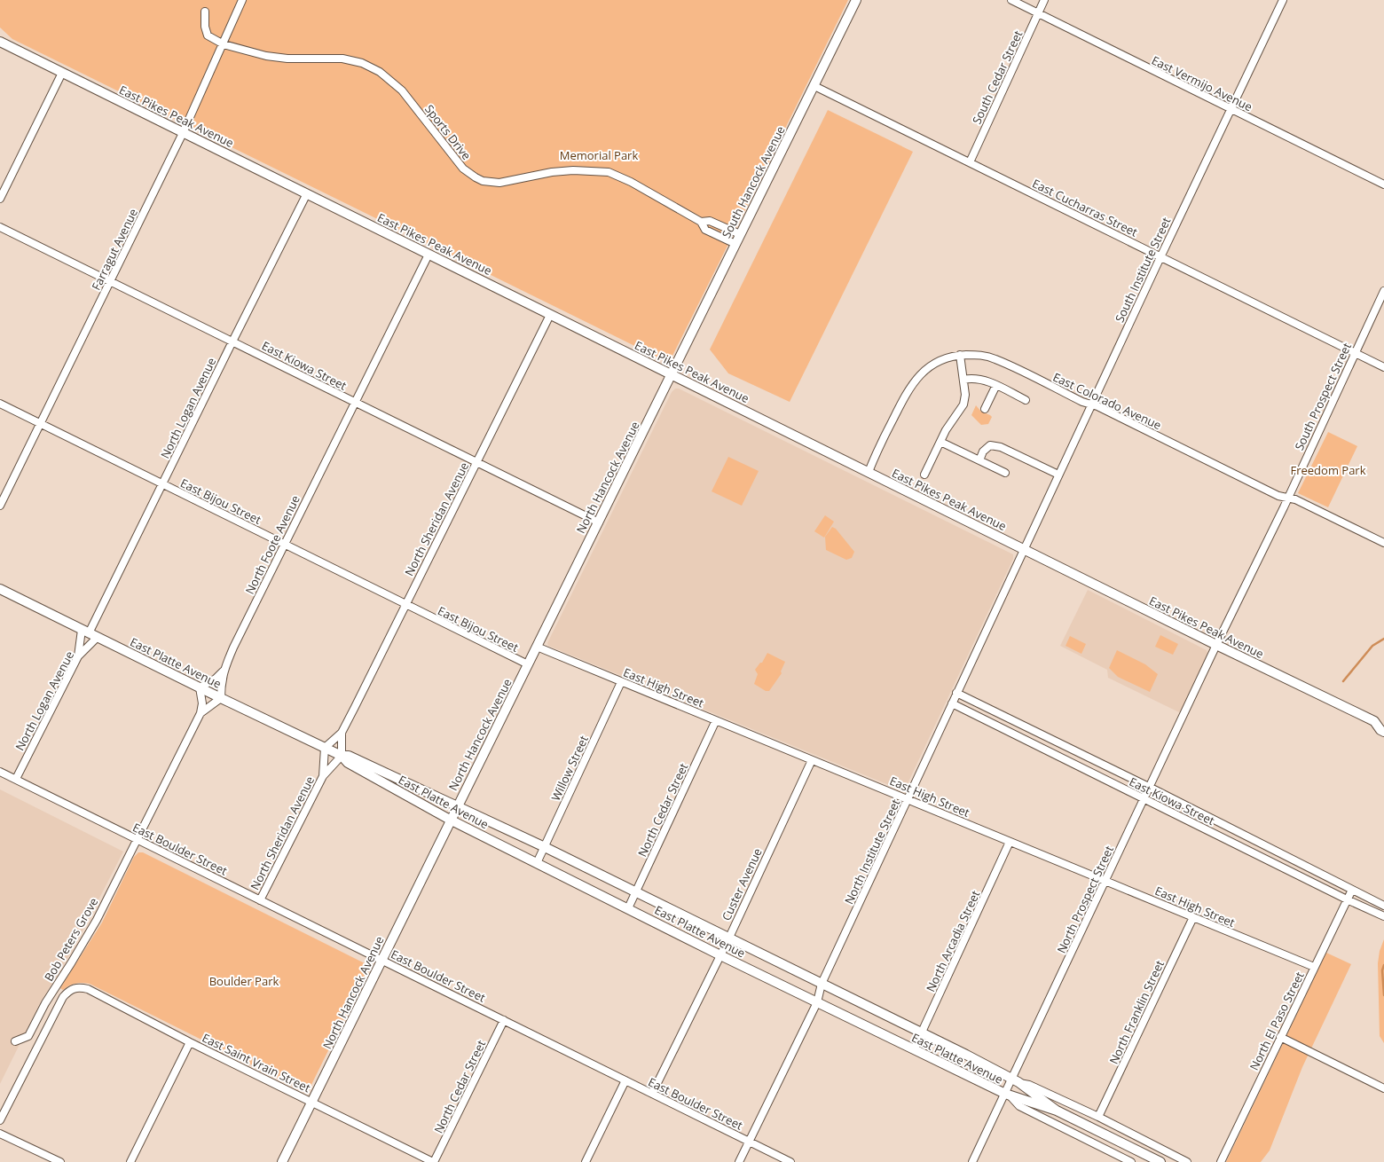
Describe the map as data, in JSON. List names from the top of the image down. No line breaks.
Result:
{"streets":{"main road":["East Pikes Peak Avenue","South Hancock Avenue","North Hancock Avenue","East Platte Avenue"],"street":["South Cedar Street","East Vermijo Avenue","Sports Drive","East Cucharras Street","Farragut Avenue","South Institute Street","East Kiowa Street","South Prospect Street","East Colorado Avenue","North Logan Avenue","East Bijou Street","North Sheridan Avenue","North Foote Avenue","East High Street","Willow Street","North Cedar Street","East Boulder Street","North Institute Street","Custer Avenue","North Prospect Street","Bob Peters Grove","North Arcadia Street","North Franklin Street","North El Paso Street","East Saint Vrain Street"]},"crossings":[["South Cedar Street","East Vermijo Avenue"],["South Cedar Street","East Cucharras Street"],["East Vermijo Avenue","South Institute Street"],["East Pikes Peak Avenue","South Hancock Avenue"],["East Pikes Peak Avenue","Farragut Avenue"],["East Pikes Peak Avenue","South Institute Street"],["East Pikes Peak Avenue","South Prospect Street"],["East Pikes Peak Avenue","East Colorado Avenue"],["East Pikes Peak Avenue","North Logan Avenue"],["East Pikes Peak Avenue","North Hancock Avenue"],["East Pikes Peak Avenue","North Sheridan Avenue"],["East Pikes Peak Avenue","North Foote Avenue"],["East Pikes Peak Avenue","North Institute Street"],["East Pikes Peak Avenue","North Prospect Street"],["Sports Drive","South Hancock Avenue"],["Sports Drive","Farragut Avenue"],["South Hancock Avenue","East Cucharras Street"],["South Hancock Avenue","North Hancock Avenue"],["East Cucharras Street","South Institute Street"],["East Cucharras Street","South Prospect Street"],["Farragut Avenue","East Kiowa Street"],["Farragut Avenue","East Bijou Street"],["South Institute Street","East Colorado Avenue"],["South Institute Street","North Institute Street"],["East Kiowa Street","North Logan Avenue"],["East Kiowa Street","North Hancock Avenue"],["East Kiowa Street","North Sheridan Avenue"],["East Kiowa Street","North Foote Avenue"],["East Kiowa Street","North Institute Street"],["East Kiowa Street","North Prospect Street"],["East Kiowa Street","North El Paso Street"],["South Prospect Street","East Colorado Avenue"],["South Prospect Street","North Prospect Street"],["North Logan Avenue","East Bijou Street"],["North Logan Avenue","East Platte Avenue"],["North Logan Avenue","East Boulder Street"],["North Hancock Avenue","East Bijou Street"],["North Hancock Avenue","East Platte Avenue"],["North Hancock Avenue","East High Street"],["North Hancock Avenue","East Boulder Street"],["North Hancock Avenue","East Saint Vrain Street"],["East Bijou Street","North Sheridan Avenue"],["East Bijou Street","North Foote Avenue"],["North Sheridan Avenue","East Platte Avenue"],["North Sheridan Avenue","East Boulder Street"],["North Foote Avenue","East Platte Avenue"],["East Platte Avenue","Willow Street"],["East Platte Avenue","North Cedar Street"],["East Platte Avenue","North Institute Street"],["East Platte Avenue","Custer Avenue"],["East Platte Avenue","North Prospect Street"],["East Platte Avenue","North Arcadia Street"],["East High Street","Willow Street"],["East High Street","North Cedar Street"],["East High Street","North Institute Street"],["East High Street","Custer Avenue"],["East High Street","North Prospect Street"],["East High Street","North Arcadia Street"],["East High Street","North Franklin Street"],["East High Street","North El Paso Street"],["North Cedar Street","East Boulder Street"],["North Cedar Street","East Saint Vrain Street"],["East Boulder Street","North Institute Street"],["East Boulder Street","Custer Avenue"],["East Boulder Street","Bob Peters Grove"]],"parks":["Memorial Park","Freedom Park","Boulder Park"]}
